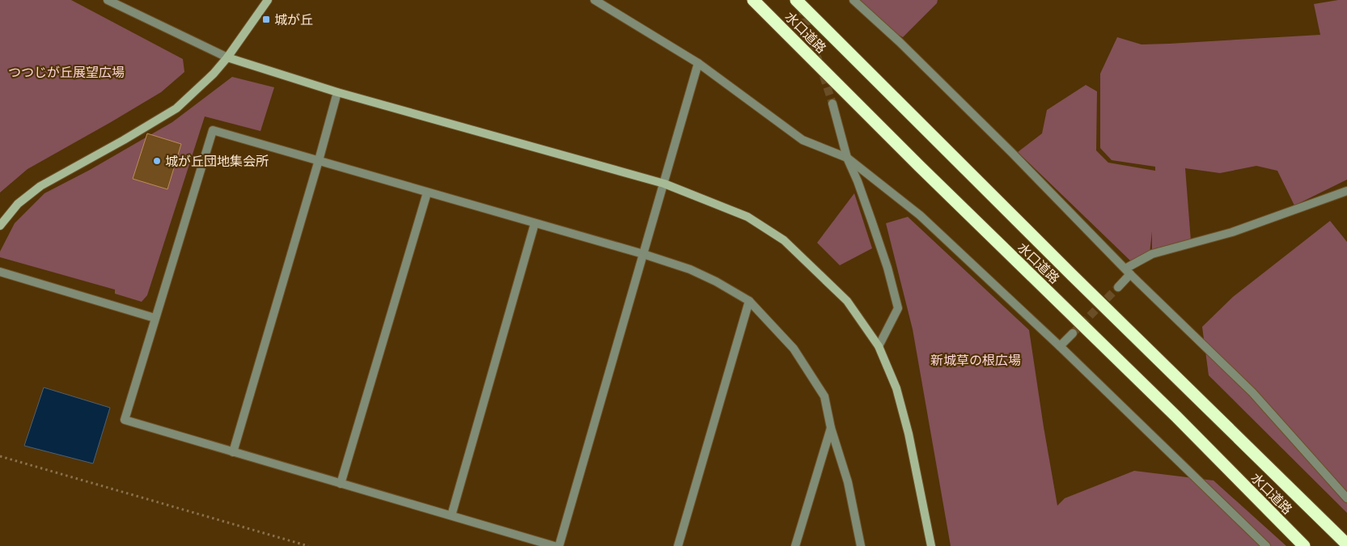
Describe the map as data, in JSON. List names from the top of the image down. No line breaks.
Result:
{"streets":{"highway":["水口道路"]},"parks":["つつじが丘展望広場","新城草の根広場"],"places":{"transit":["城が丘"],"other":["城が丘団地集会所"]}}
